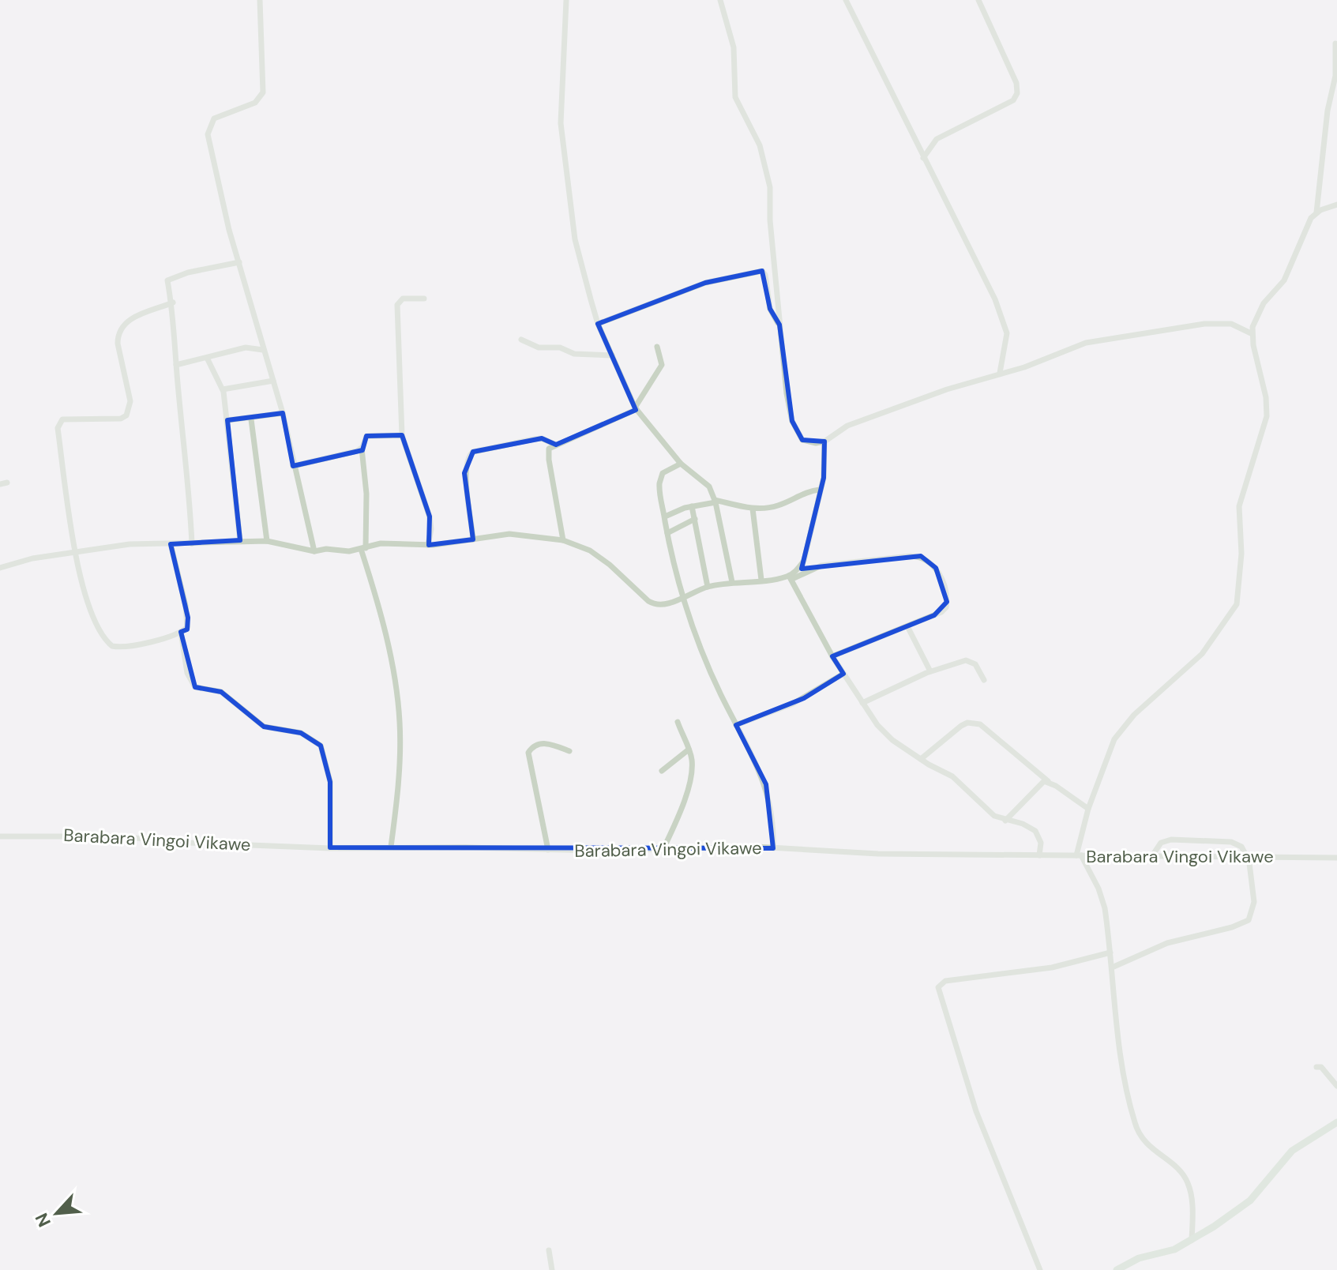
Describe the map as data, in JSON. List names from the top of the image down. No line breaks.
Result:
{"streets":{"street":["Barabara Vingoi Vikawe"]},"north":"bottom left"}
